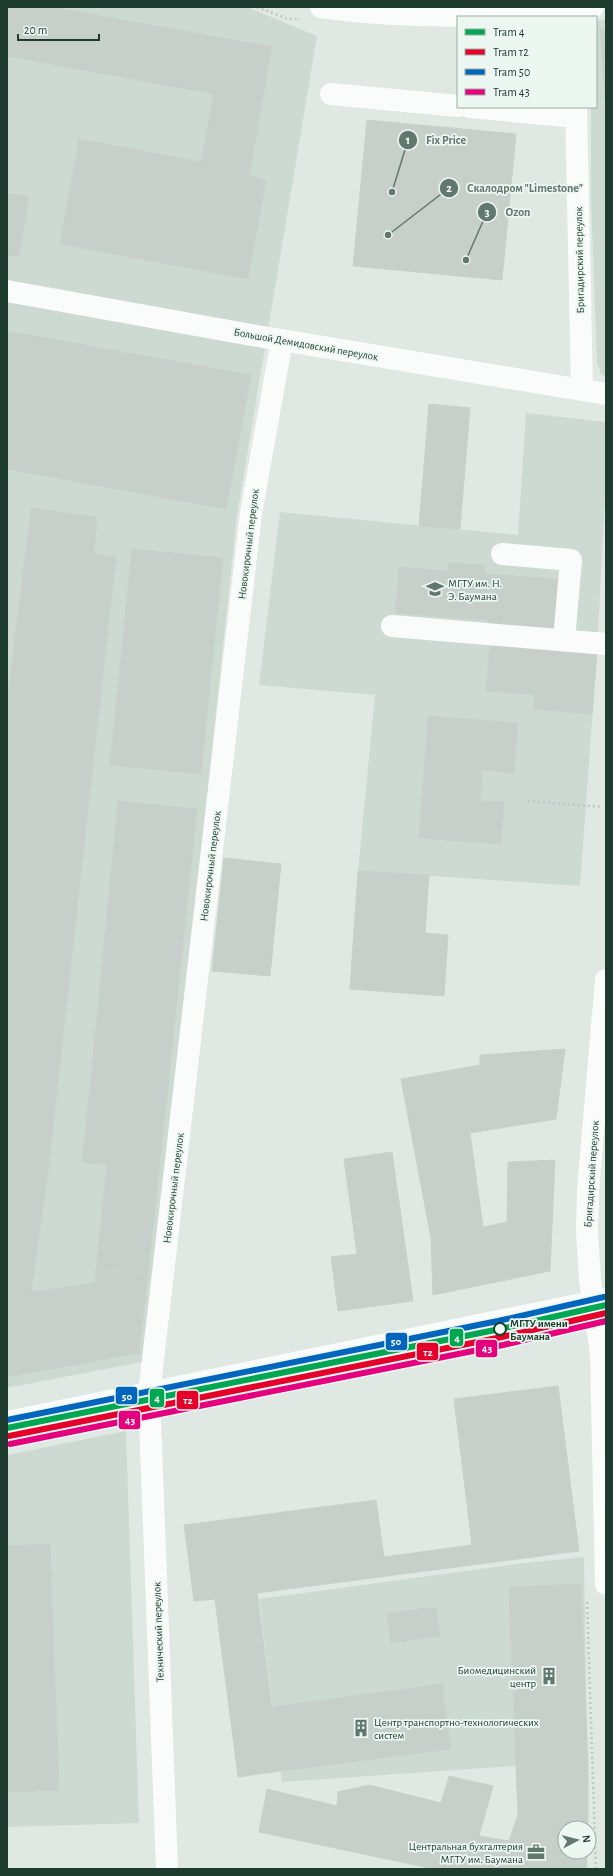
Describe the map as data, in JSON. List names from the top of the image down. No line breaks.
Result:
{"streets":{"street":["Бригадирский переулок","Большой Демидовский переулок","Новокирочный переулок","Технический переулок"]},"crossings":[["Бригадирский переулок","Большой Демидовский переулок"],["Большой Демидовский переулок","Новокирочный переулок"],["Новокирочный переулок","Технический переулок"]],"places":{"other":["Fix Price","Скалодром \"Limestone\"","Ozon","МГТУ имени Баумана"],"school or university":["МГТУ им. Н. Э. Баумана"],"building":["Биомедицинский центр","Центр транспортно-технологических систем"],"office":["Центральная бухгалтерия МГТУ им. Баумана"]},"lines":["tram line 50","tram line 4","tram line т2","tram line 43"],"legend":["Tram 4","Tram т2","Tram 50","Tram 43"],"scale_bar":"20 m","north":"right"}
